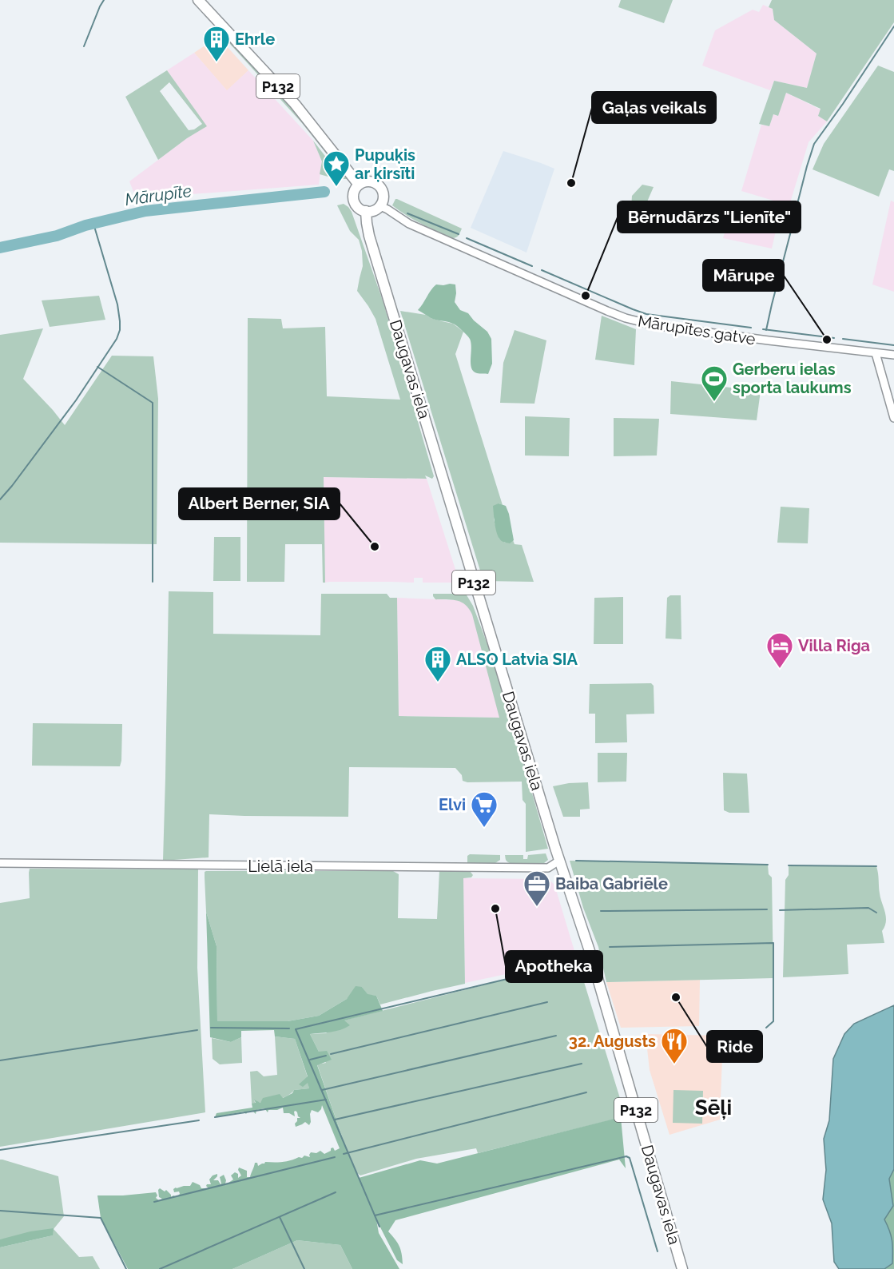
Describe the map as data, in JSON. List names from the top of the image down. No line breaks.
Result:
{"streets":{"main road":["P132","Daugavas iela"],"street":["Mārupītes gatve","Lielā iela"]},"crossings":[["P132","Mārupītes gatve"],["P132","Daugavas iela"],["Mārupītes gatve","Daugavas iela"],["Daugavas iela","Lielā iela"]],"districts":["Sēļi"],"water":["Mārupīte"],"places":{"building":["Ehrle","ALSO Latvia SIA"],"other":["Gaļas veikals","Bērnudārzs \"Lienīte\"","Mārupe","Albert Berner, SIA","Apotheka","Ride"],"place":["Pupuķis ar ķirsīti"],"sports":["Gerberu ielas sporta laukums"],"hotel":["Villa Riga"],"supermarket":["Elvi"],"office":["Baiba Gabriēle"],"restaurant":["32. Augusts"]}}
